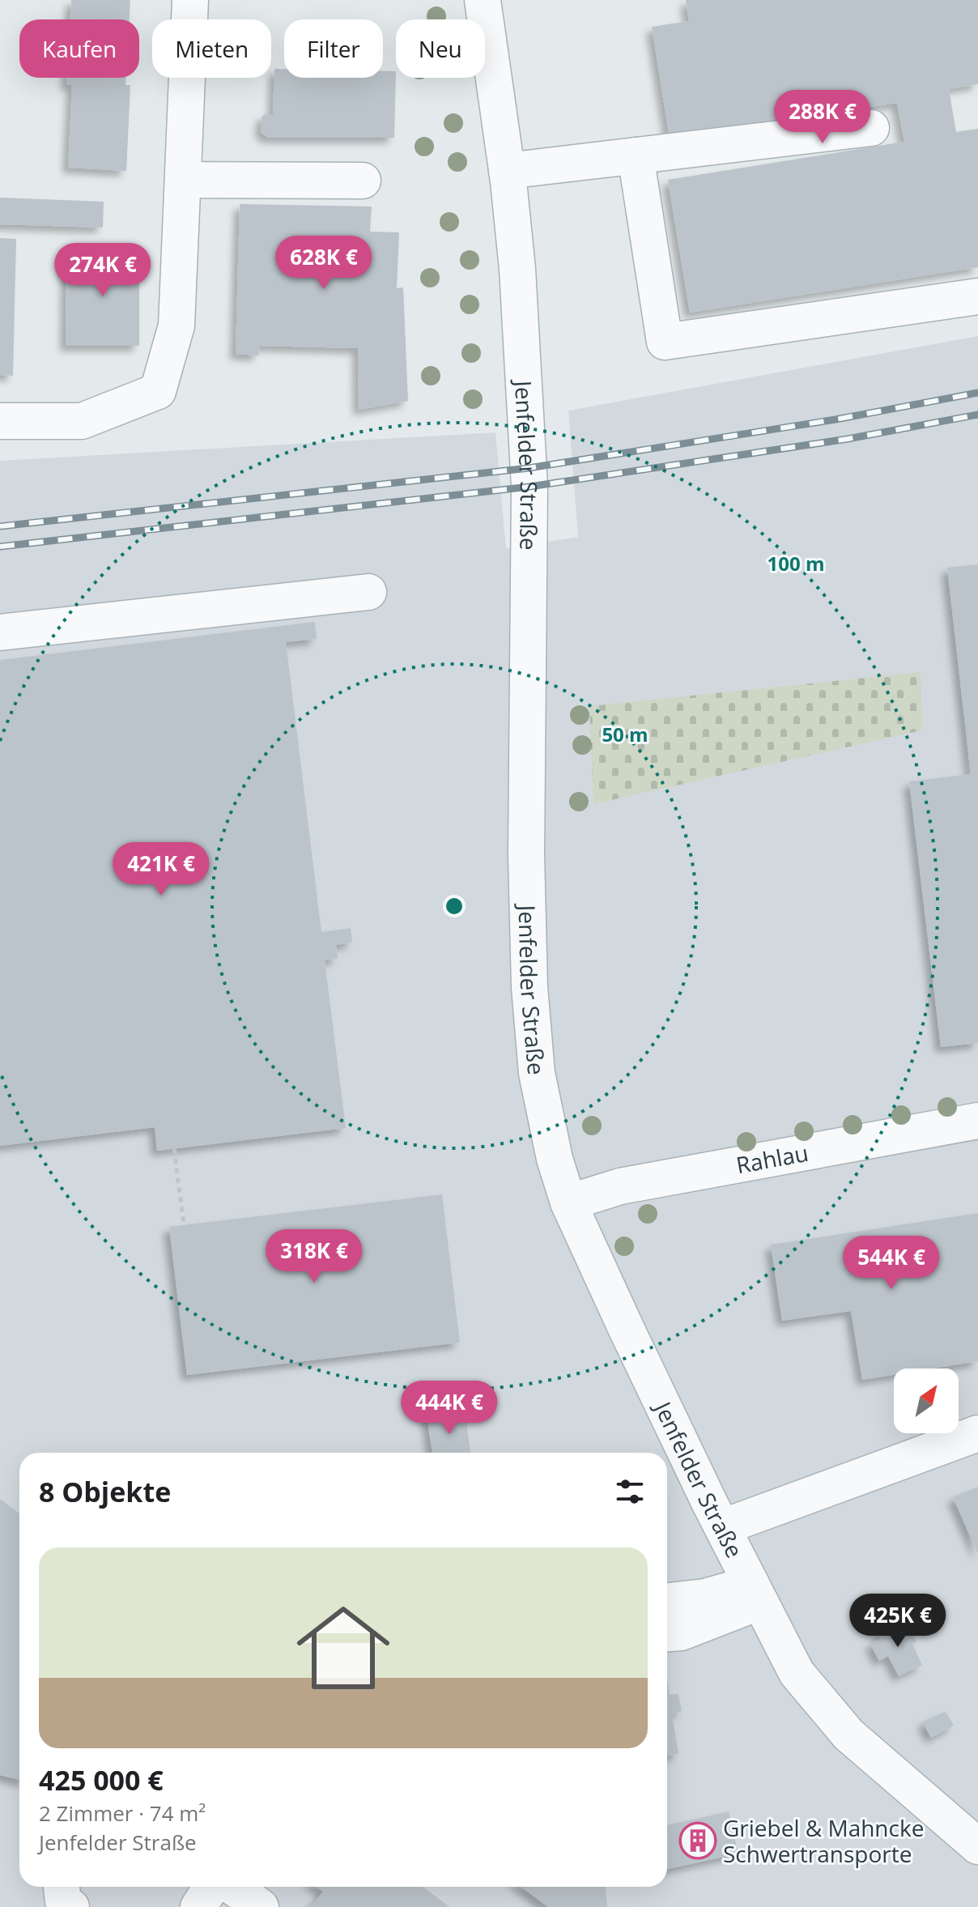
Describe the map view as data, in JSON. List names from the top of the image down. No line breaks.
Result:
{"streets":{"street":["Jenfelder Straße","Rahlau"]},"crossings":[["Jenfelder Straße","Rahlau"]],"places":{"building":["Griebel & Mahncke Schwertransporte"]},"north":"top right","page":{"chip":["Kaufen","Mieten","Filter","Neu"],"price":["288K €","628K €","274K €","421K €","318K €","544K €","444K €","425K €"],"heading":"8 Objekte","list":[{"name":"425 000 €","note":"2 Zimmer · 74 m² · Jenfelder Straße"}]},"rings":["100 m","50 m"]}
